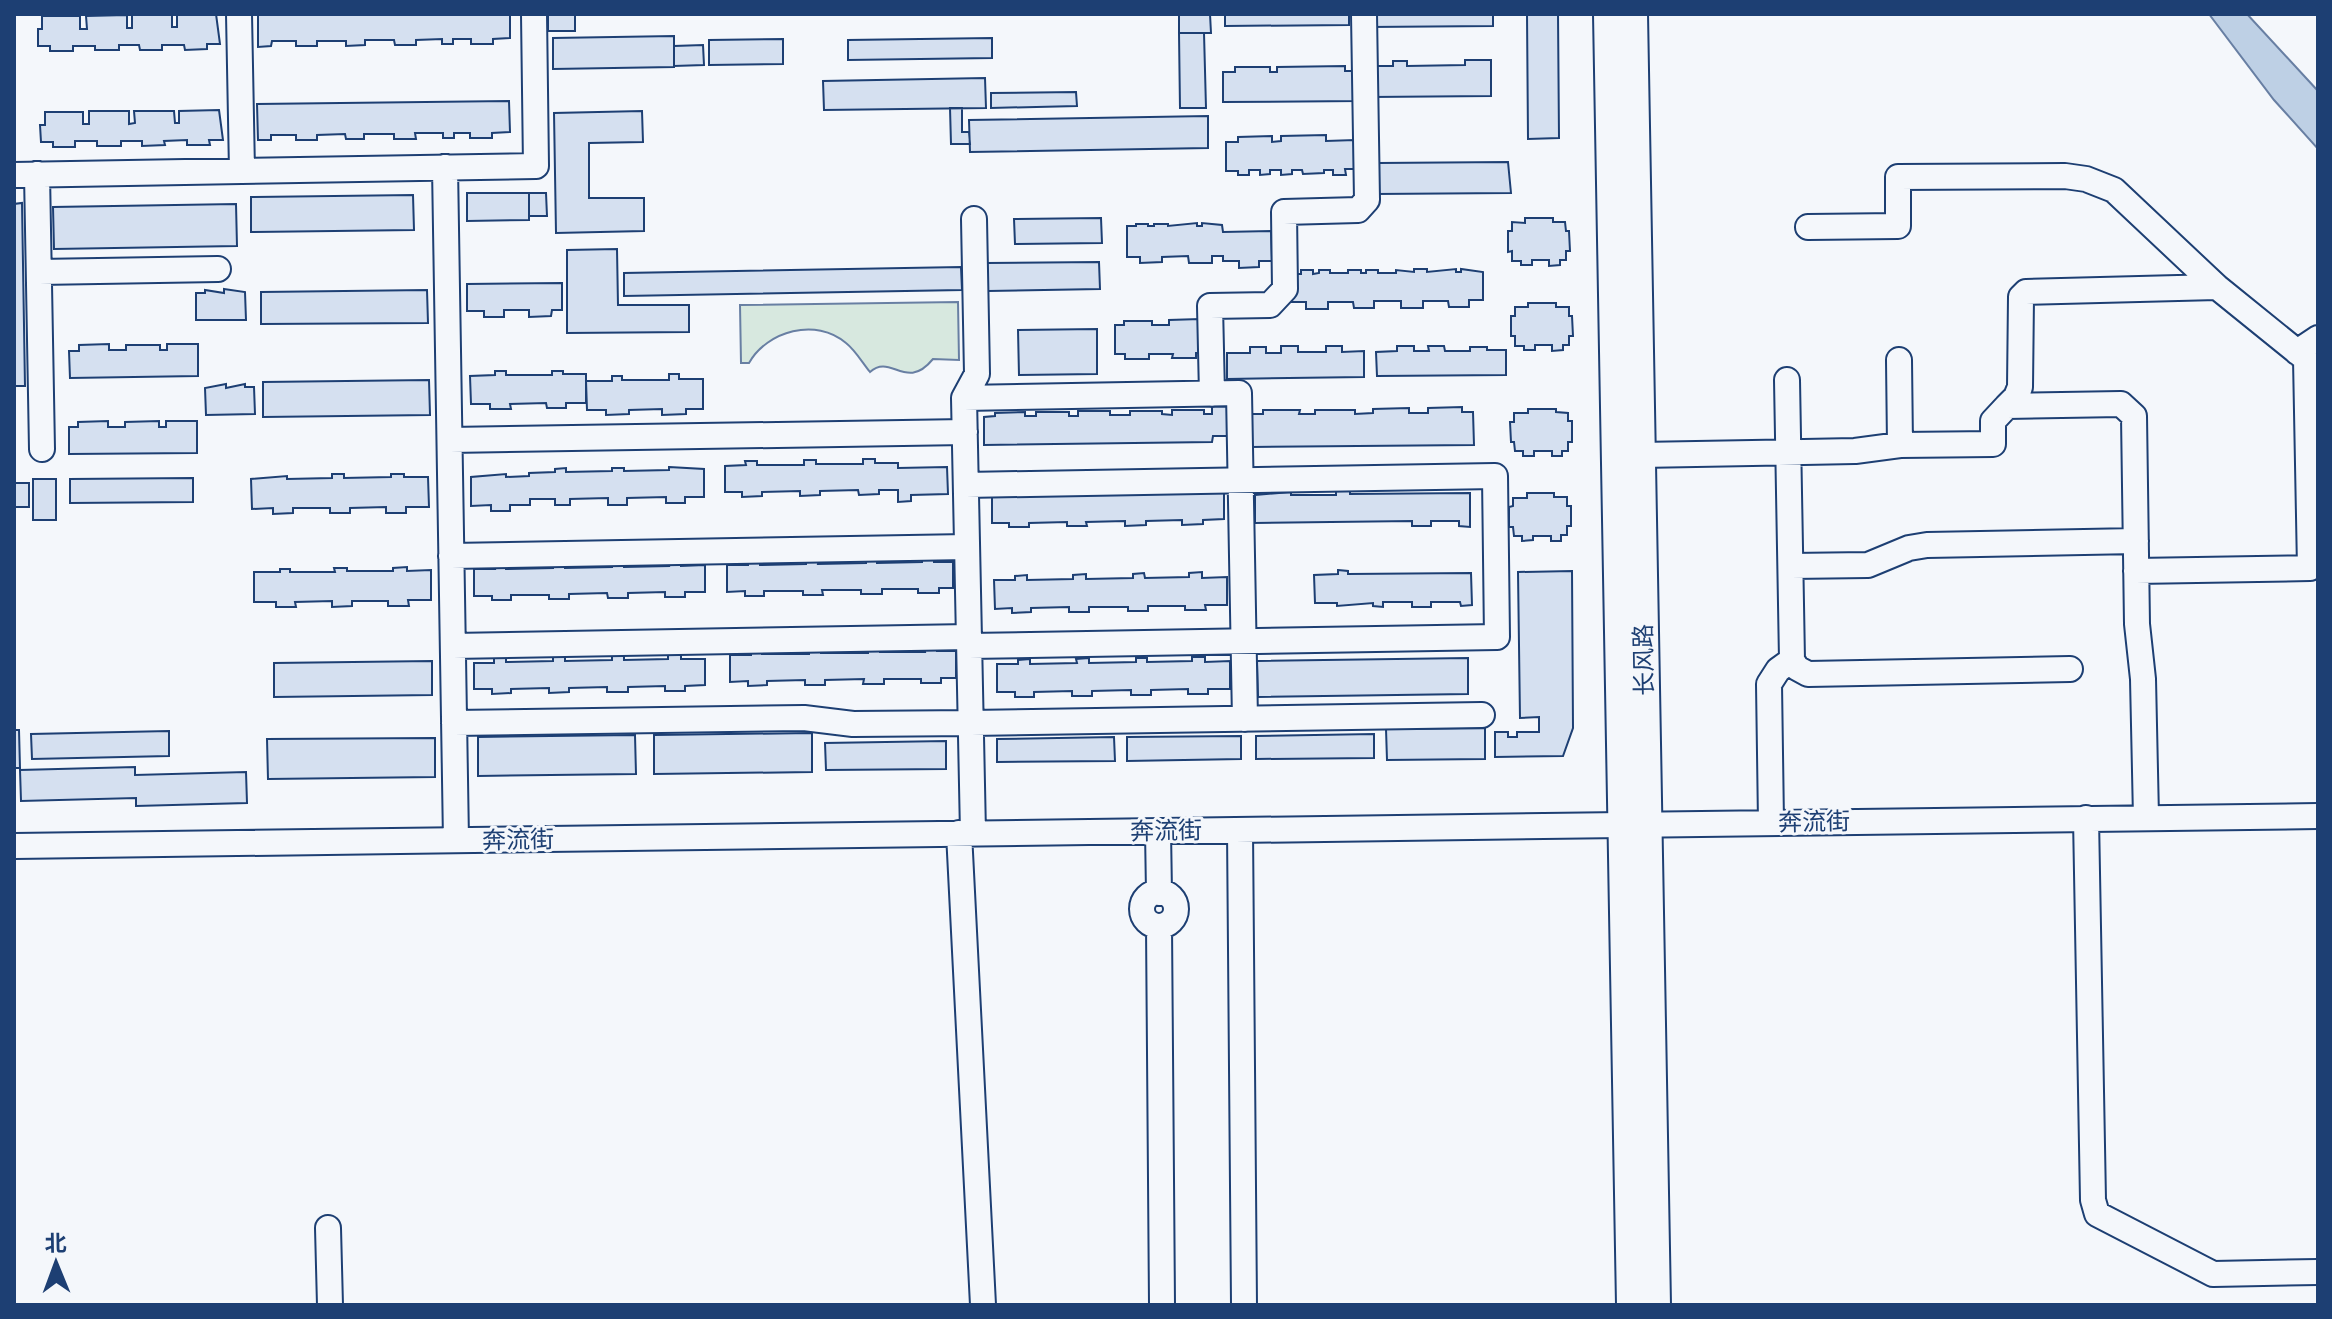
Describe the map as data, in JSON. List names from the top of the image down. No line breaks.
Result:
{"streets":{"main road":["长风路"],"street":["奔流街"]},"crossings":[["长风路","奔流街"]],"north":"top"}
